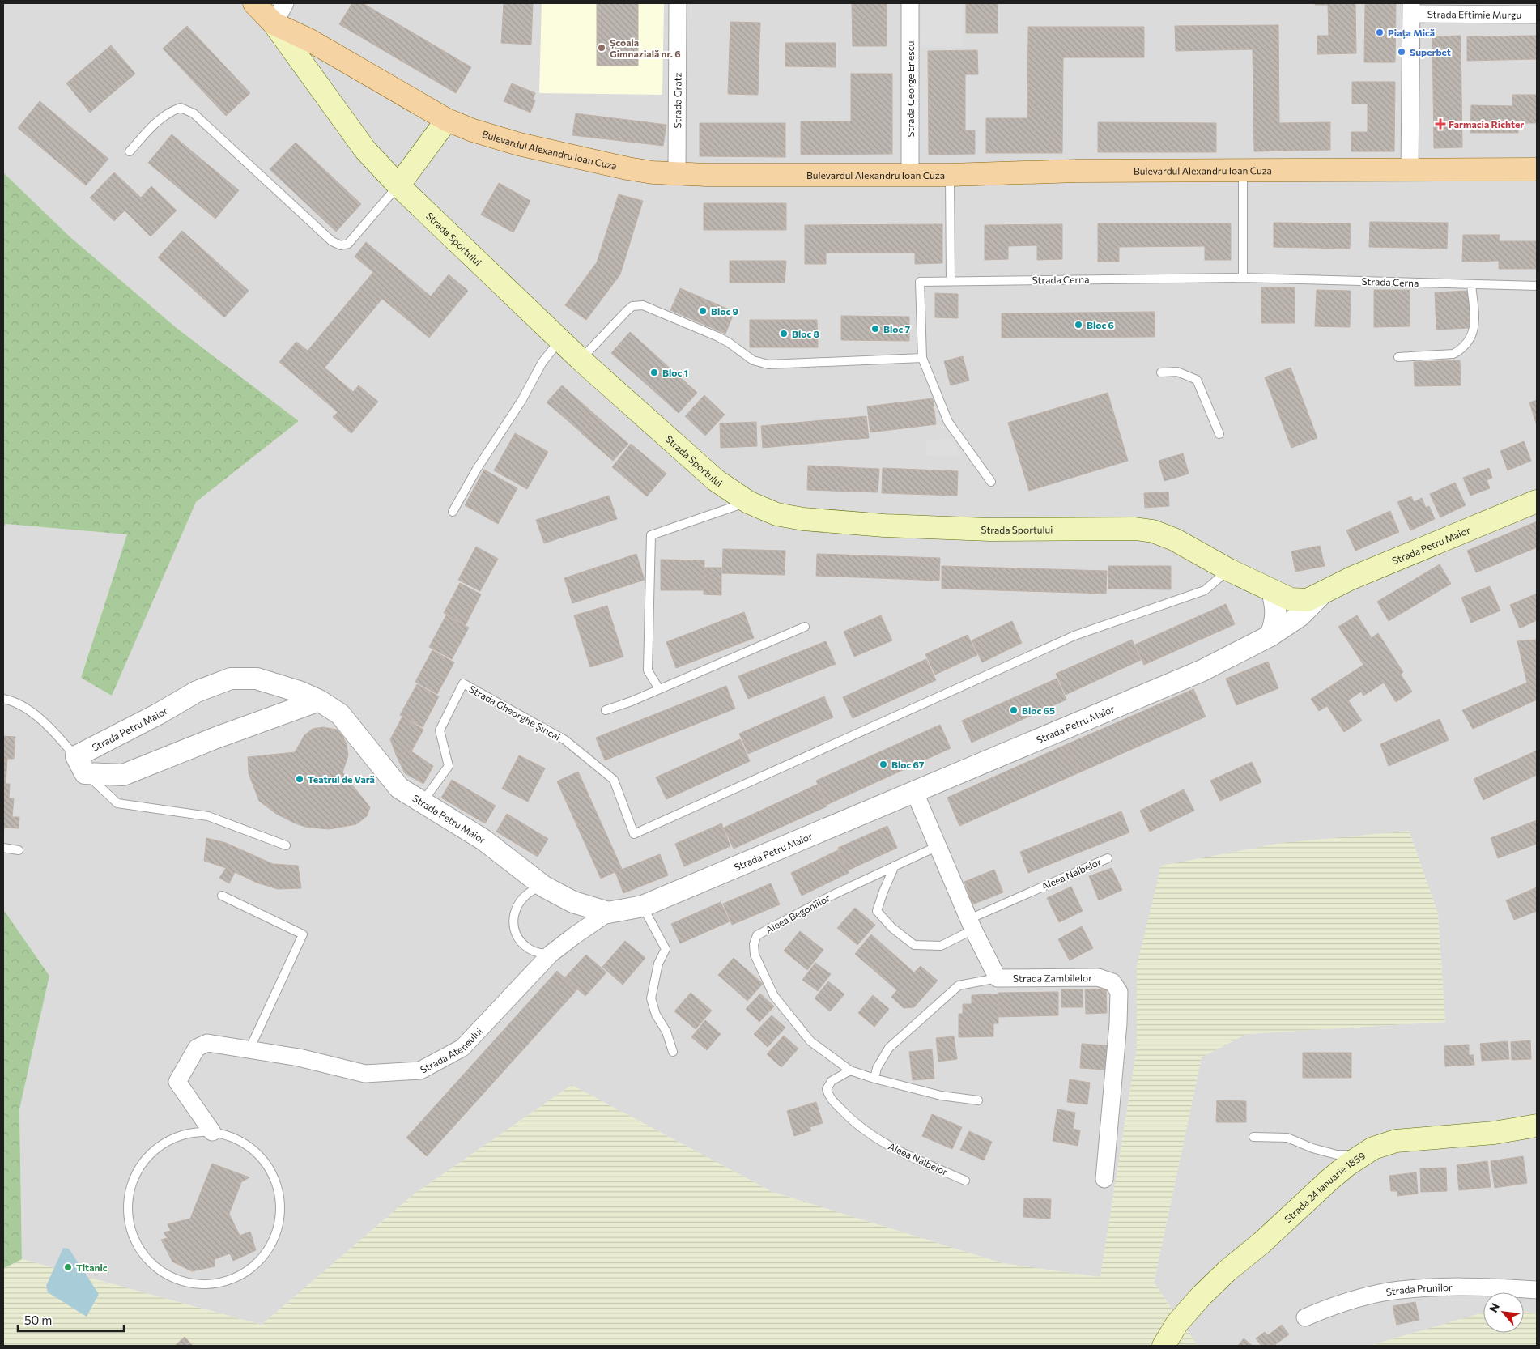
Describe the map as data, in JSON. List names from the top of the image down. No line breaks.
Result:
{"streets":{"main road":["Bulevardul Alexandru Ioan Cuza","Strada Sportului","Strada Petru Maior","Strada 24 Ianuarie 1859"],"street":["Strada Eftimie Murgu","Strada George Enescu","Strada Gratz","Strada Zambilelor","Strada Ateneului","Strada Prunilor"],"lane":["Strada Cerna","Strada Gheorghe Șincai","Aleea Nalbelor","Aleea Begoniilor"]},"crossings":[["Strada George Enescu","Bulevardul Alexandru Ioan Cuza"],["Strada Gratz","Bulevardul Alexandru Ioan Cuza"],["Bulevardul Alexandru Ioan Cuza","Strada Sportului"],["Strada Sportului","Strada Petru Maior"],["Strada Sportului","Strada Gheorghe Șincai"],["Strada Petru Maior","Strada Gheorghe Șincai"],["Strada Petru Maior","Strada Ateneului"],["Aleea Nalbelor","Aleea Begoniilor"]],"places":{"other":["Piața Mică","Școala Gimnazială nr. 6","Superbet","Bloc 9","Bloc 6","Bloc 7","Bloc 8","Bloc 1","Bloc 65","Bloc 67","Teatrul de Vară","Titanic"],"health":["Farmacia Richter"]},"scale_bar":"50 m","north":"top left"}
